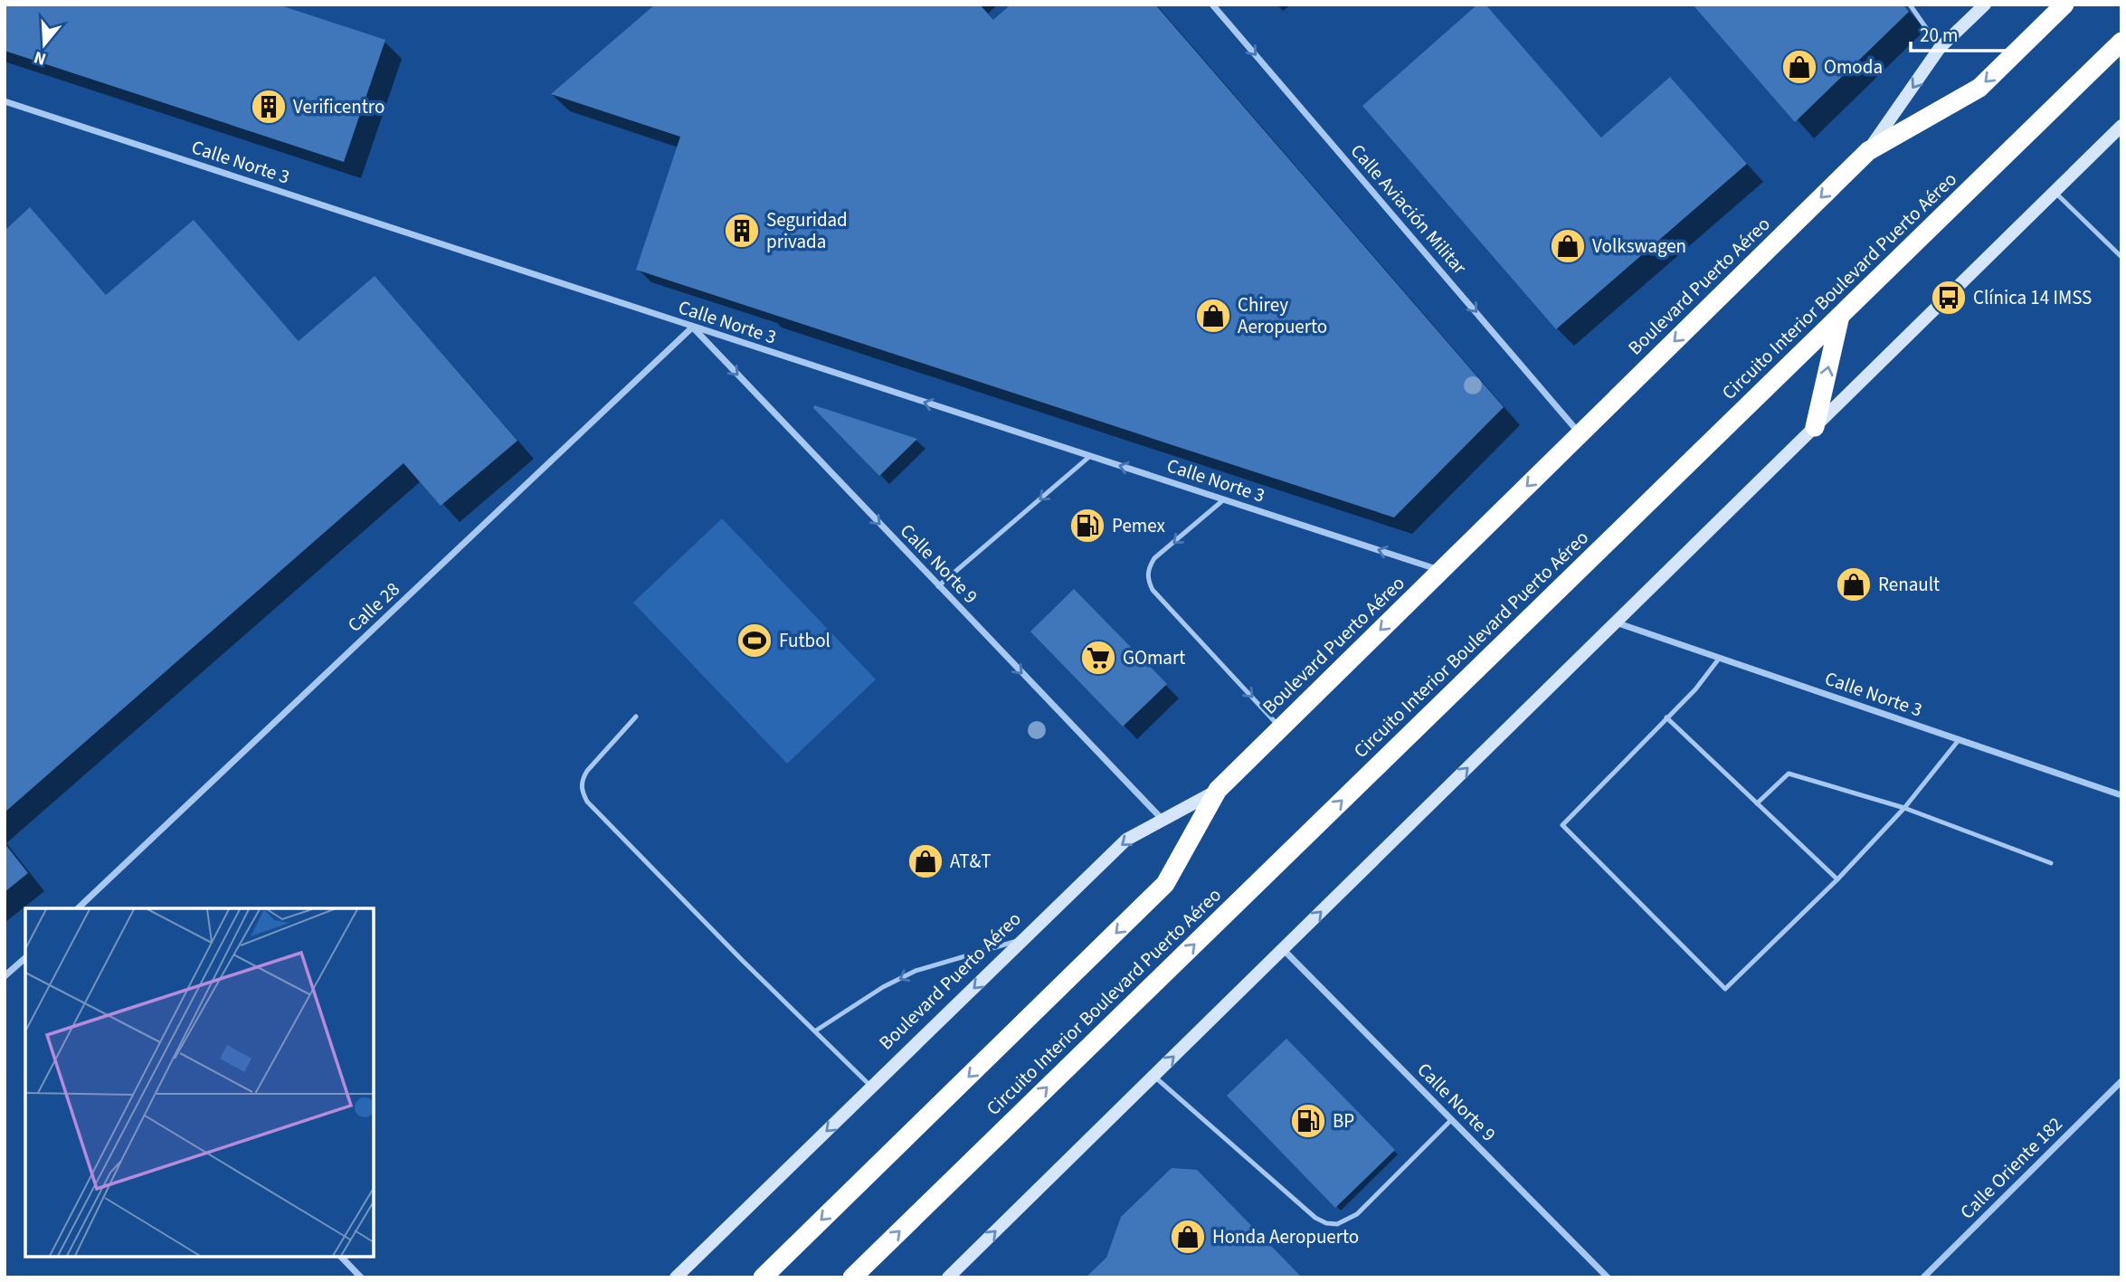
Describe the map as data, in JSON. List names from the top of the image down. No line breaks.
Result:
{"streets":{"highway":["Boulevard Puerto Aéreo","Circuito Interior Boulevard Puerto Aéreo"],"street":["Calle Norte 3","Calle Aviación Militar","Calle Norte 9","Calle 28","Calle Oriente 182"]},"crossings":[["Calle Norte 3","Boulevard Puerto Aéreo"],["Calle Norte 3","Calle Norte 9"],["Calle Norte 3","Calle 28"],["Calle Aviación Militar","Boulevard Puerto Aéreo"],["Boulevard Puerto Aéreo","Circuito Interior Boulevard Puerto Aéreo"],["Boulevard Puerto Aéreo","Calle Norte 9"],["Calle Norte 9","Calle 28"]],"one_way":["Calle Norte 3","Calle Aviación Militar","Boulevard Puerto Aéreo","Calle Norte 9"],"places":{"shop":["Omoda","Volkswagen","Chirey Aeropuerto","Renault","AT&T","Honda Aeropuerto"],"building":["Verificentro","Seguridad privada"],"bus stop":["Clínica 14 IMSS"],"fuel station":["Pemex","BP"],"sports":["Futbol"],"supermarket":["GOmart"]},"scale_bar":"20 m","north":"bottom"}
